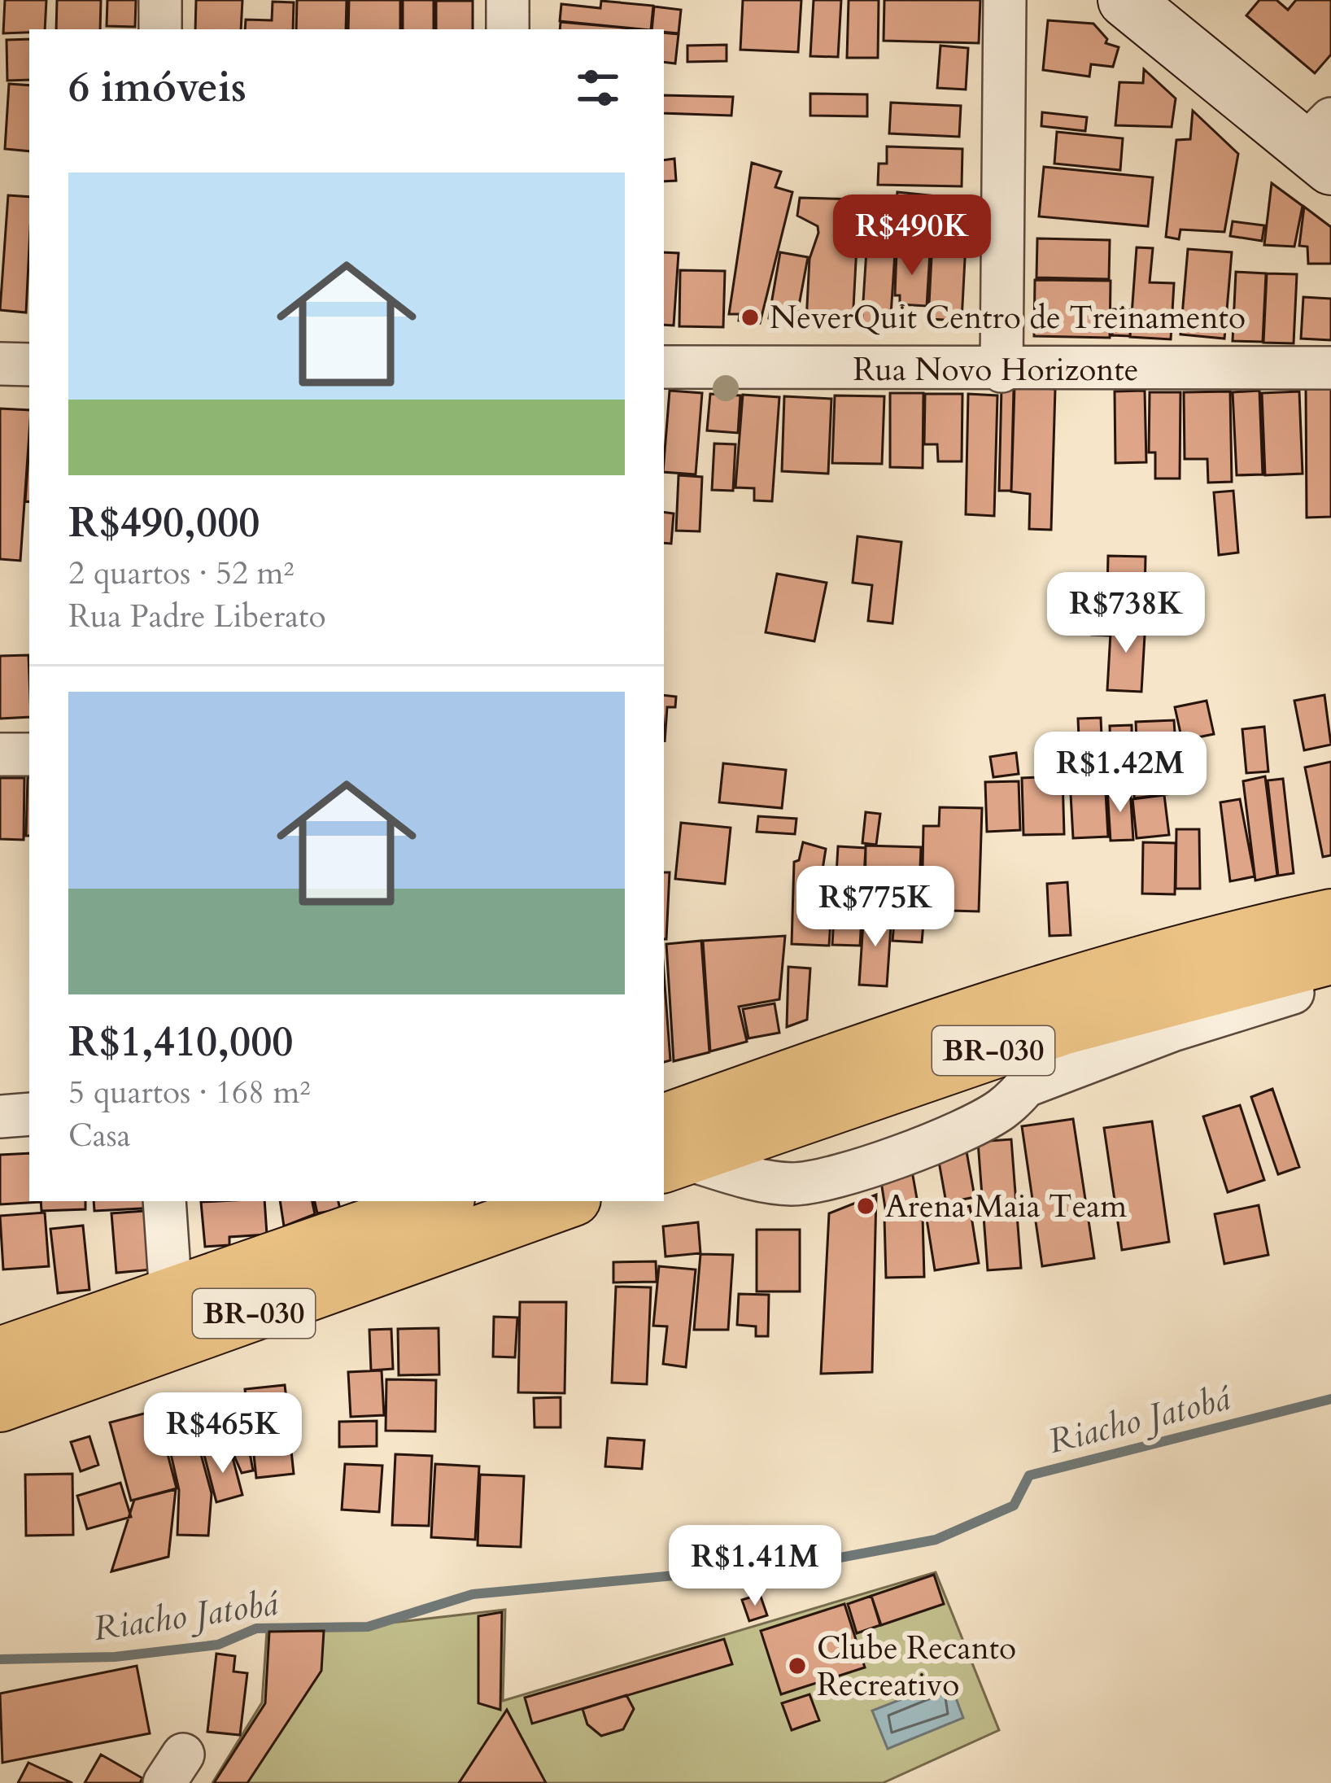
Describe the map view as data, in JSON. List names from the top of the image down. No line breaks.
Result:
{"streets":{"main road":["BR-030"],"street":["Rua Novo Horizonte"]},"water":["Riacho Jatobá"],"places":["NeverQuit Centro de Treinamento","Arena Maia Team","Clube Recanto Recreativo"],"page":{"heading":"6 imóveis","list":[{"name":"R$490,000","note":"2 quartos · 52 m² · Rua Padre Liberato"},{"name":"R$1,410,000","note":"5 quartos · 168 m² · Casa"}],"price":["R$490K","R$738K","R$1.42M","R$775K","R$465K","R$1.41M"]}}
